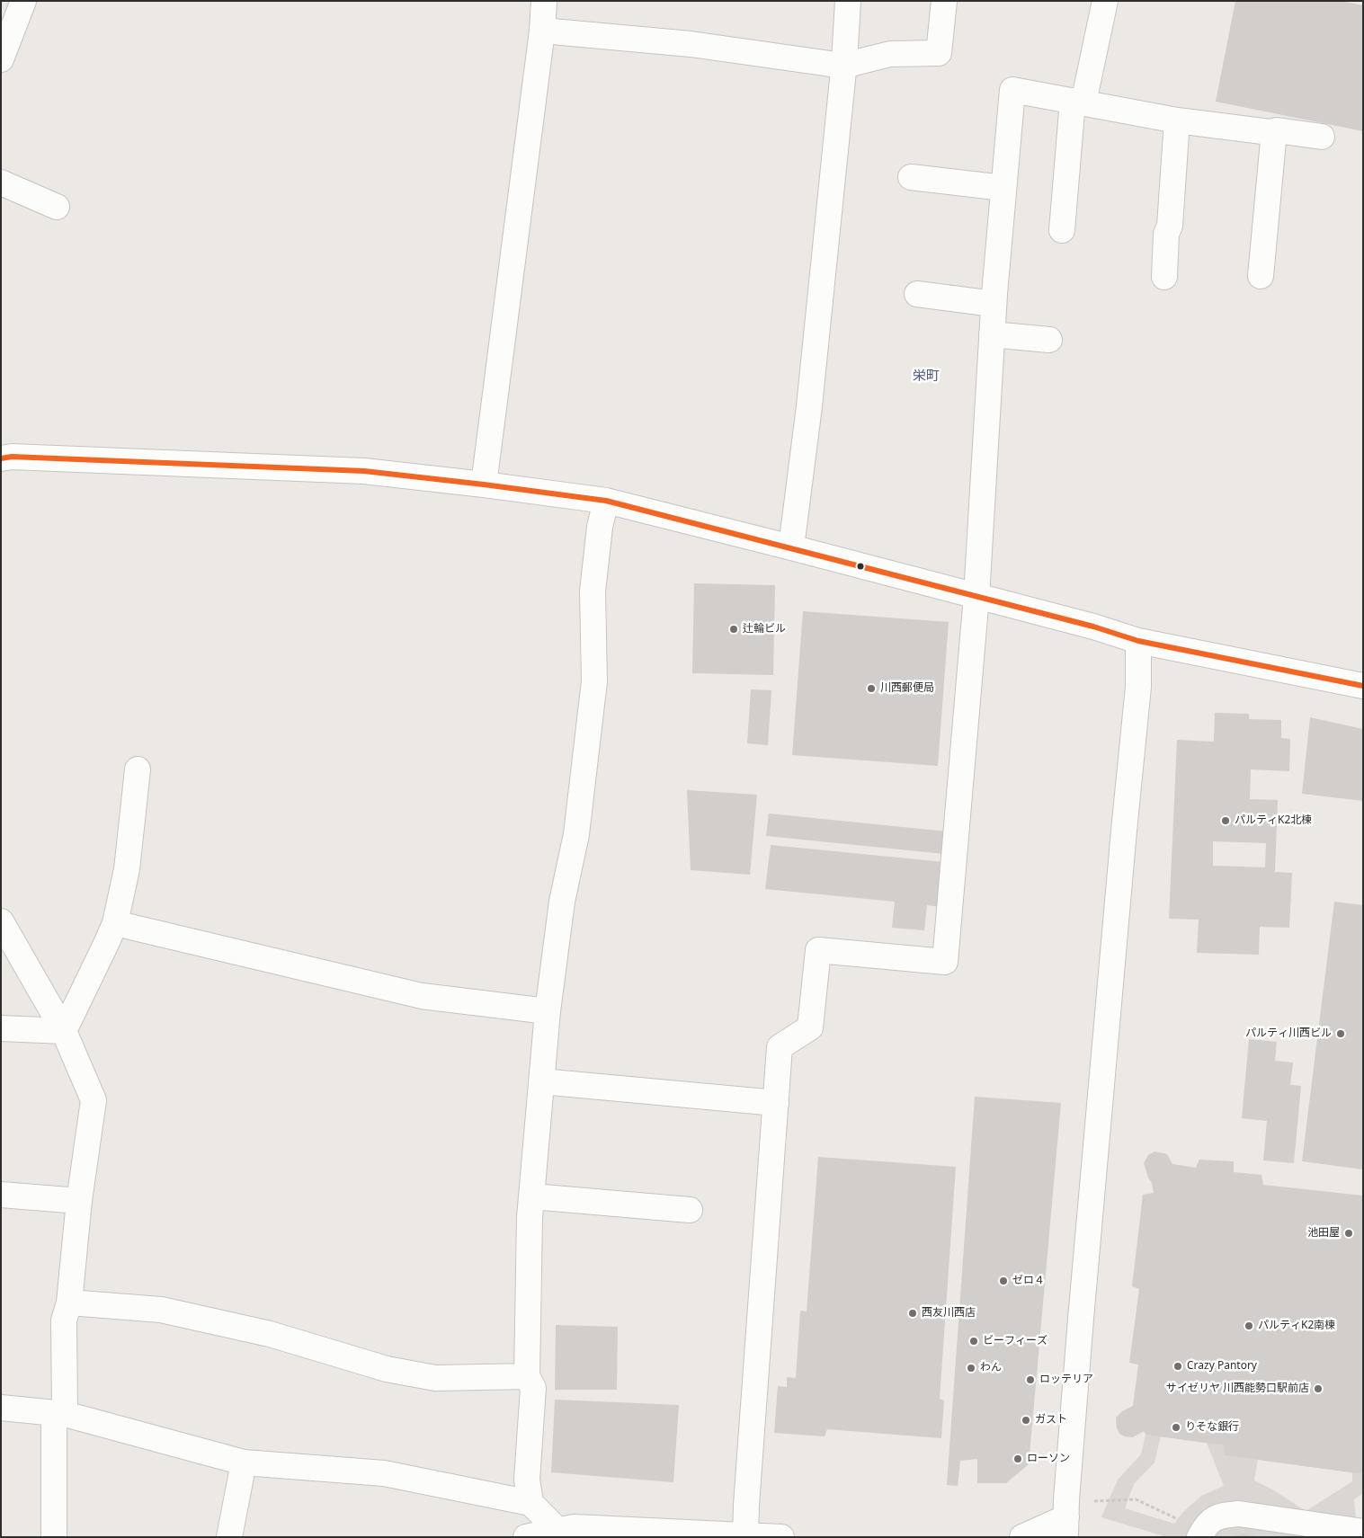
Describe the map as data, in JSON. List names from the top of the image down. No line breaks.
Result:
{"districts":["栄町"],"places":["辻輪ビル","川西郵便局","パルティK2北棟","パルティ川西ビル","池田屋","ゼロ４","西友川西店","パルティK2南棟","ビーフィーズ","Crazy Pantory","わん","ロッテリア","サイゼリヤ 川西能勢口駅前店","ガスト","りそな銀行","ローソン"]}
